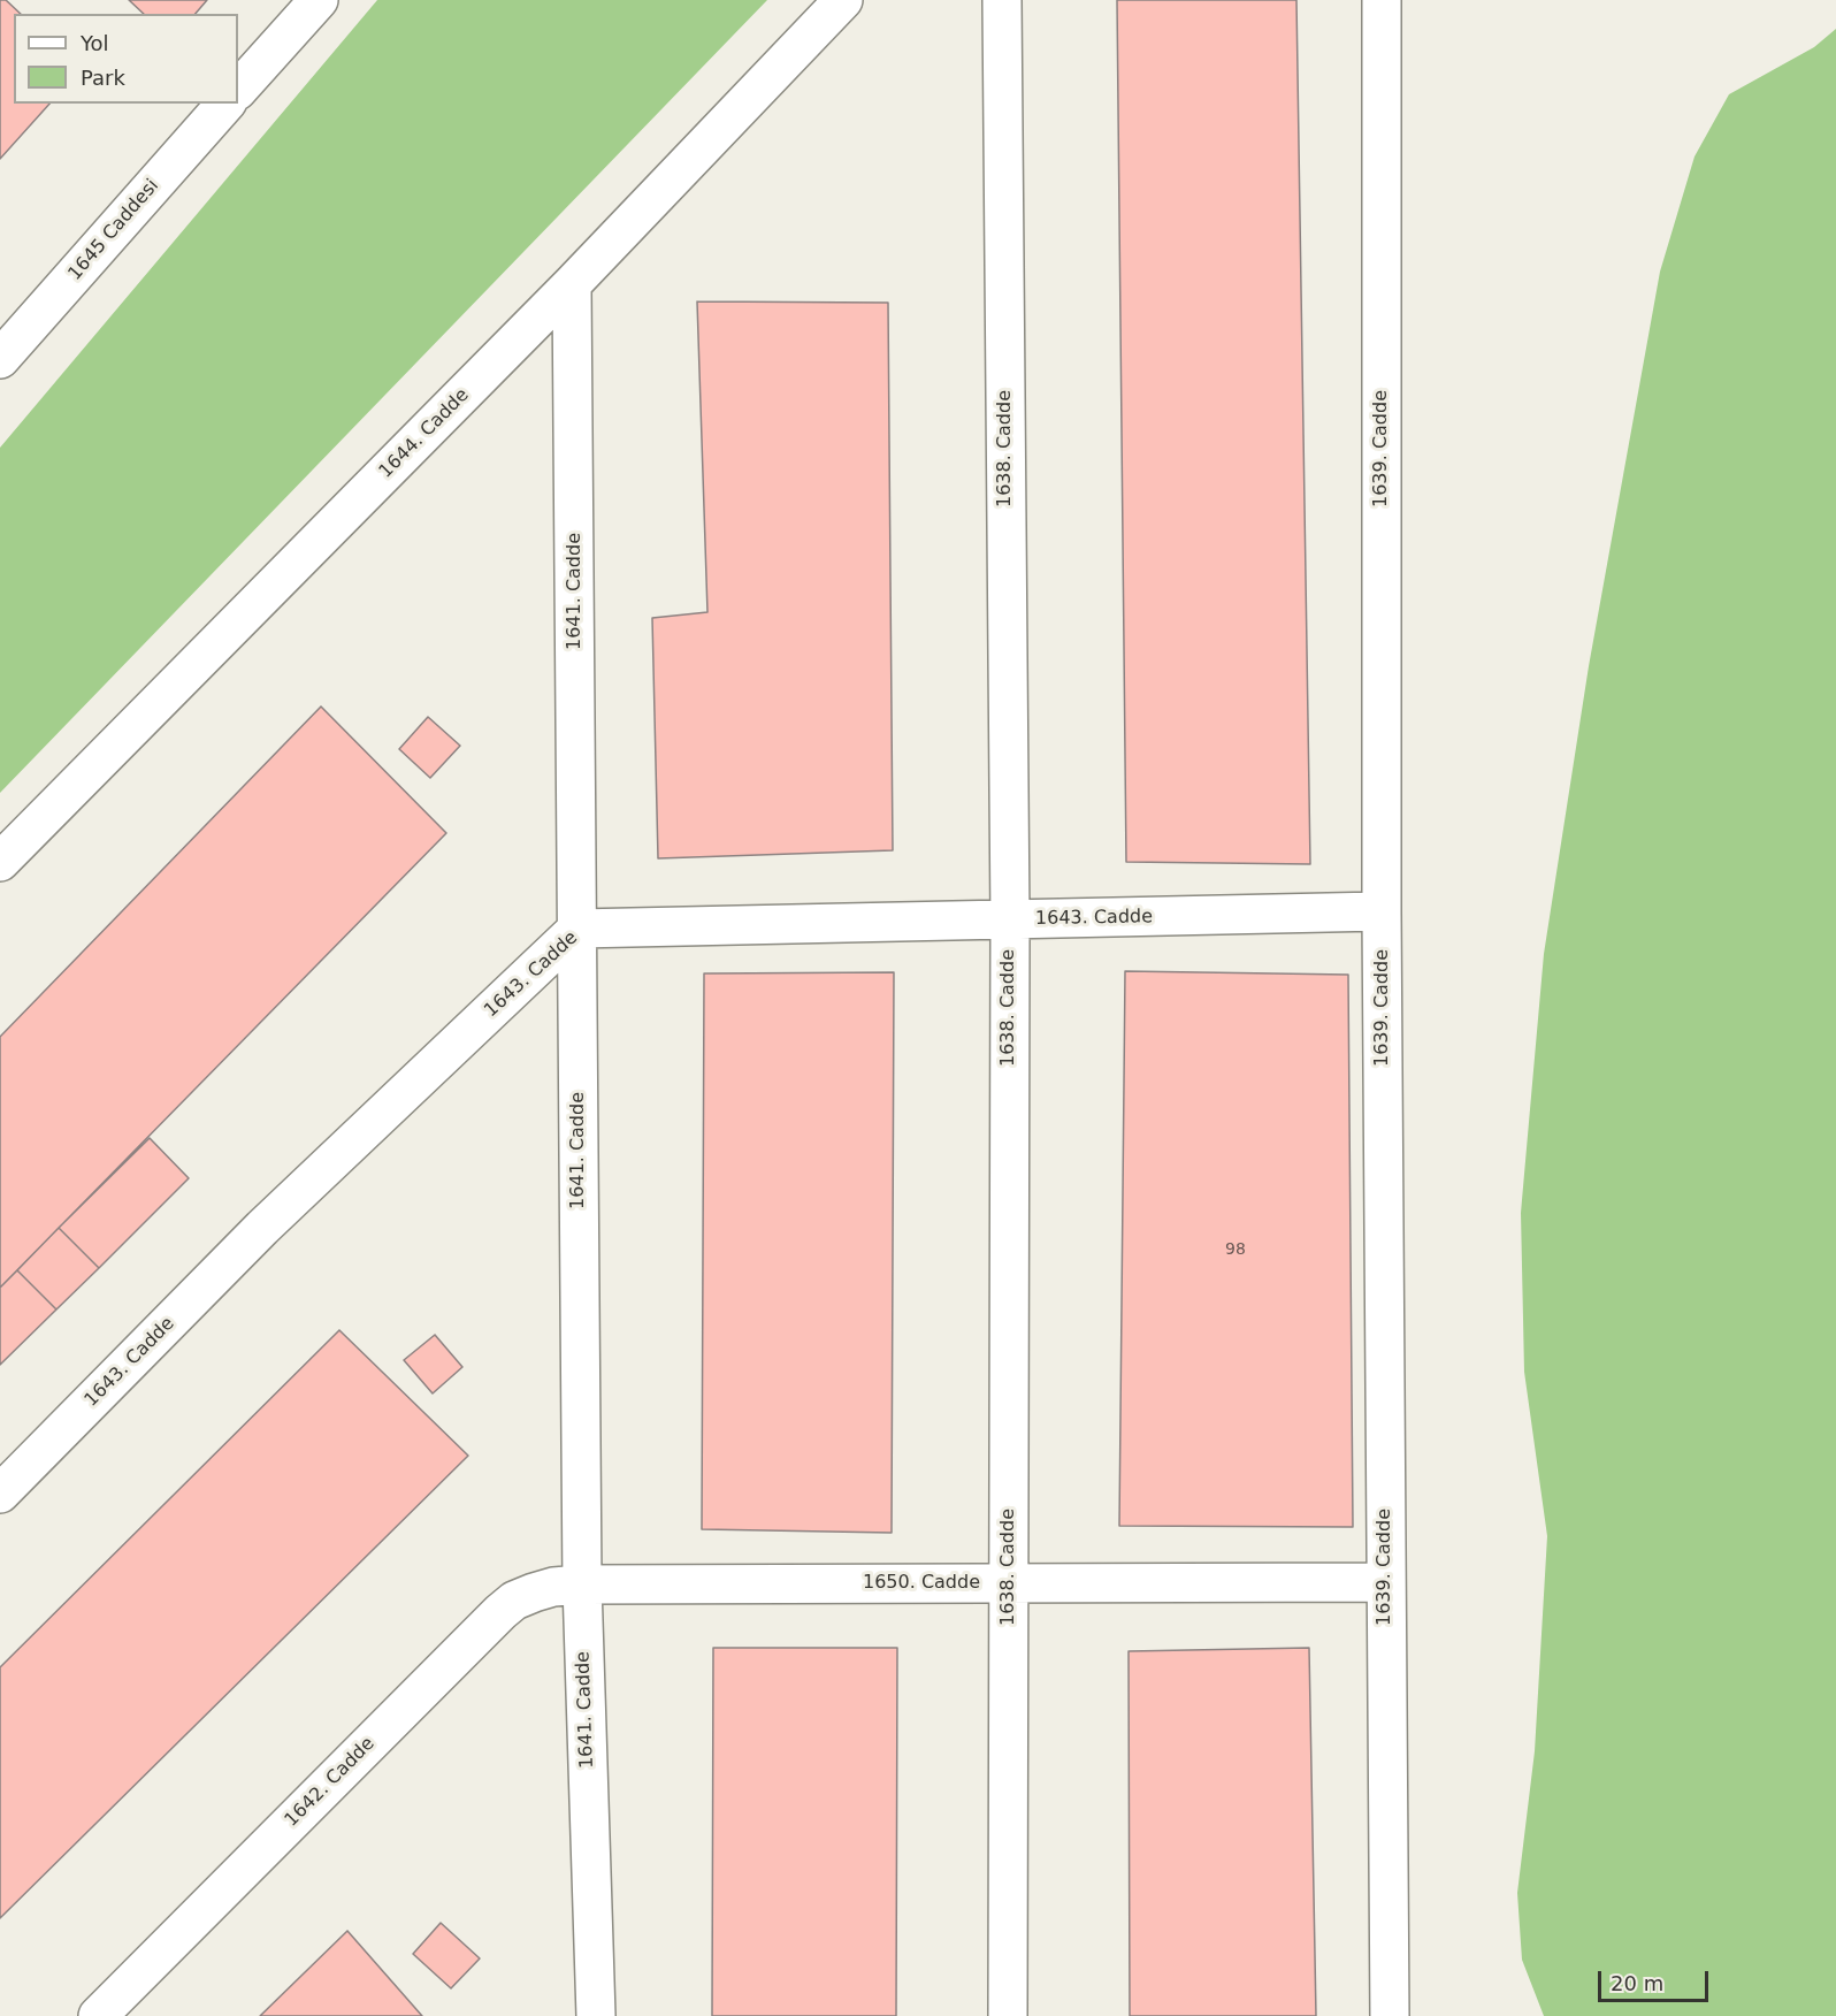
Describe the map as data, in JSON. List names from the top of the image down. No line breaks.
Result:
{"streets":{"street":["1645 Caddesi","1644. Cadde","1638. Cadde","1639. Cadde","1641. Cadde","1643. Cadde","1650. Cadde","1642. Cadde"]},"crossings":[["1644. Cadde","1641. Cadde"],["1638. Cadde","1643. Cadde"],["1638. Cadde","1650. Cadde"],["1639. Cadde","1643. Cadde"],["1639. Cadde","1650. Cadde"],["1641. Cadde","1643. Cadde"],["1641. Cadde","1650. Cadde"],["1641. Cadde","1642. Cadde"],["1650. Cadde","1642. Cadde"]],"house_numbers":["98"],"legend":["Yol","Park"],"scale_bar":"20 m"}
